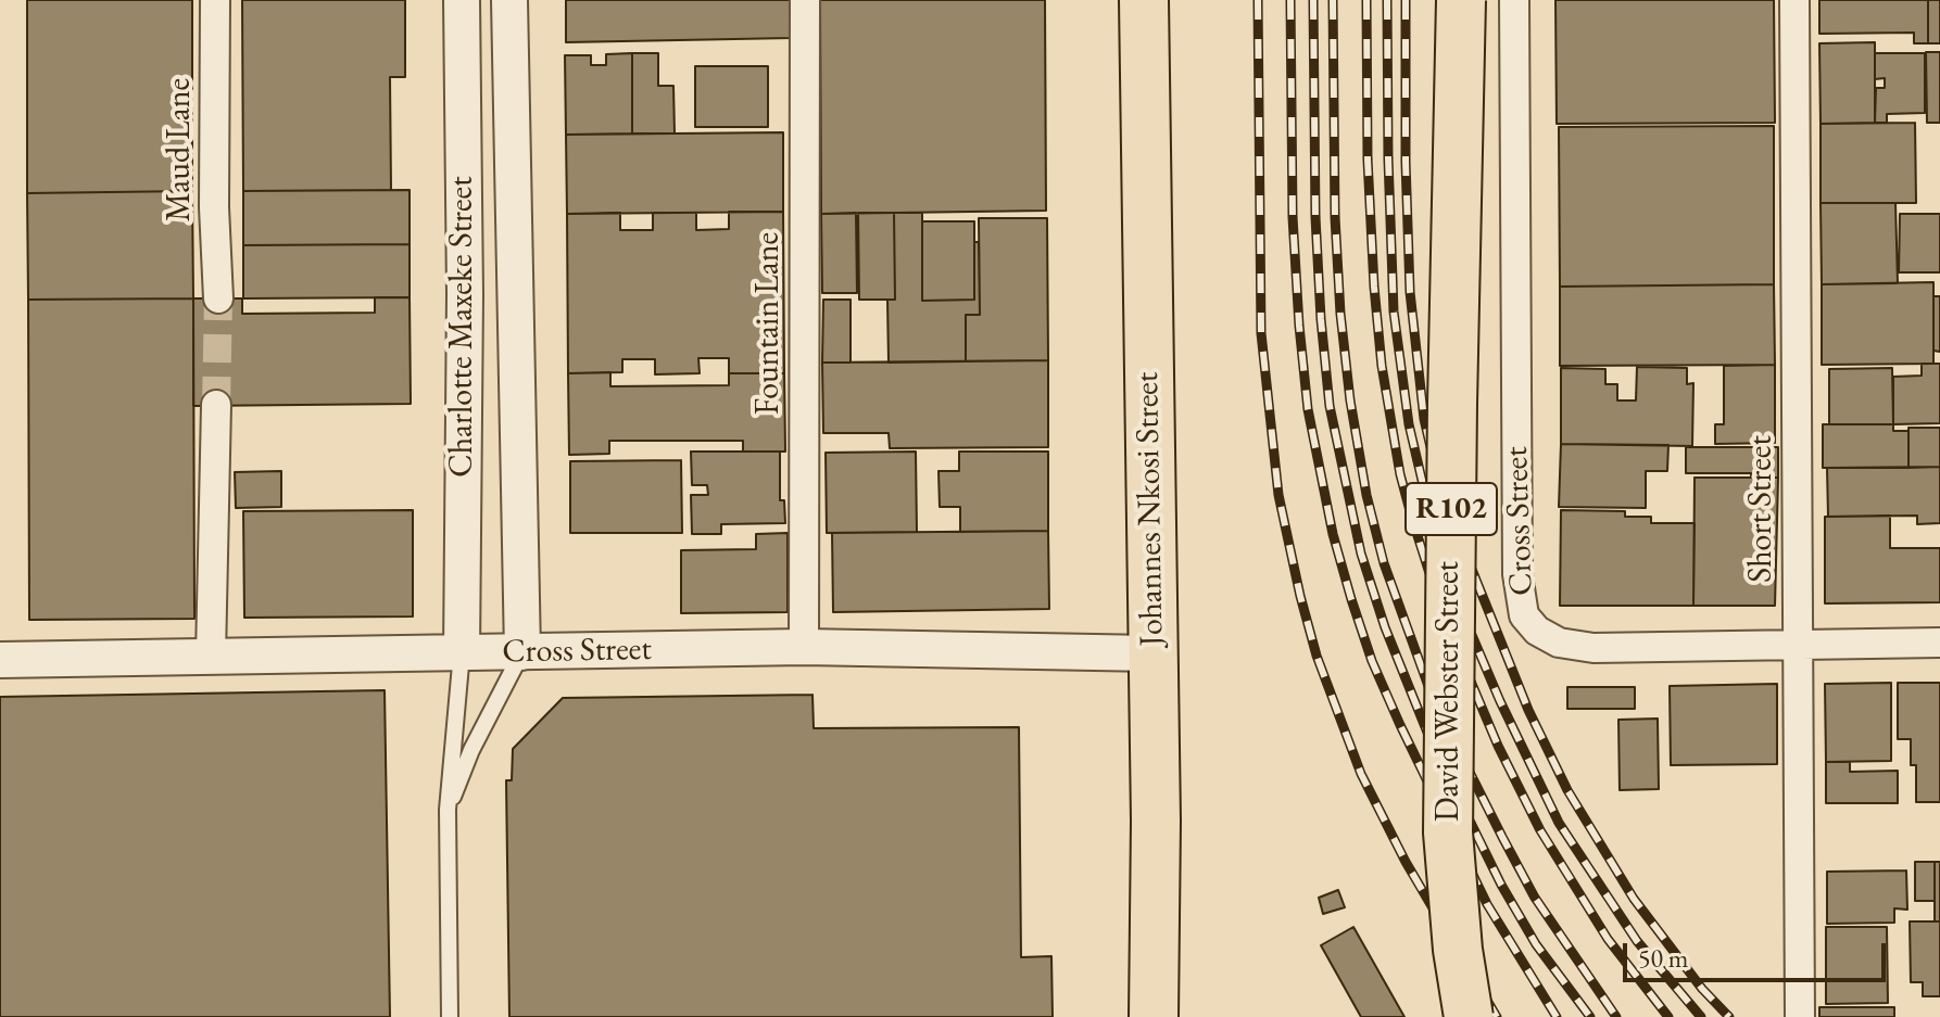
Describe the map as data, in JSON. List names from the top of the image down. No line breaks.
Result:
{"streets":{"highway":["Johannes Nkosi Street","R102","David Webster Street"],"street":["Maud Lane","Fountain Lane","Charlotte Maxeke Street","Short Street","Cross Street"]},"crossings":[["Fountain Lane","Cross Street"],["Charlotte Maxeke Street","Cross Street"],["Johannes Nkosi Street","Cross Street"],["Short Street","Cross Street"]],"scale_bar":"50 m"}
